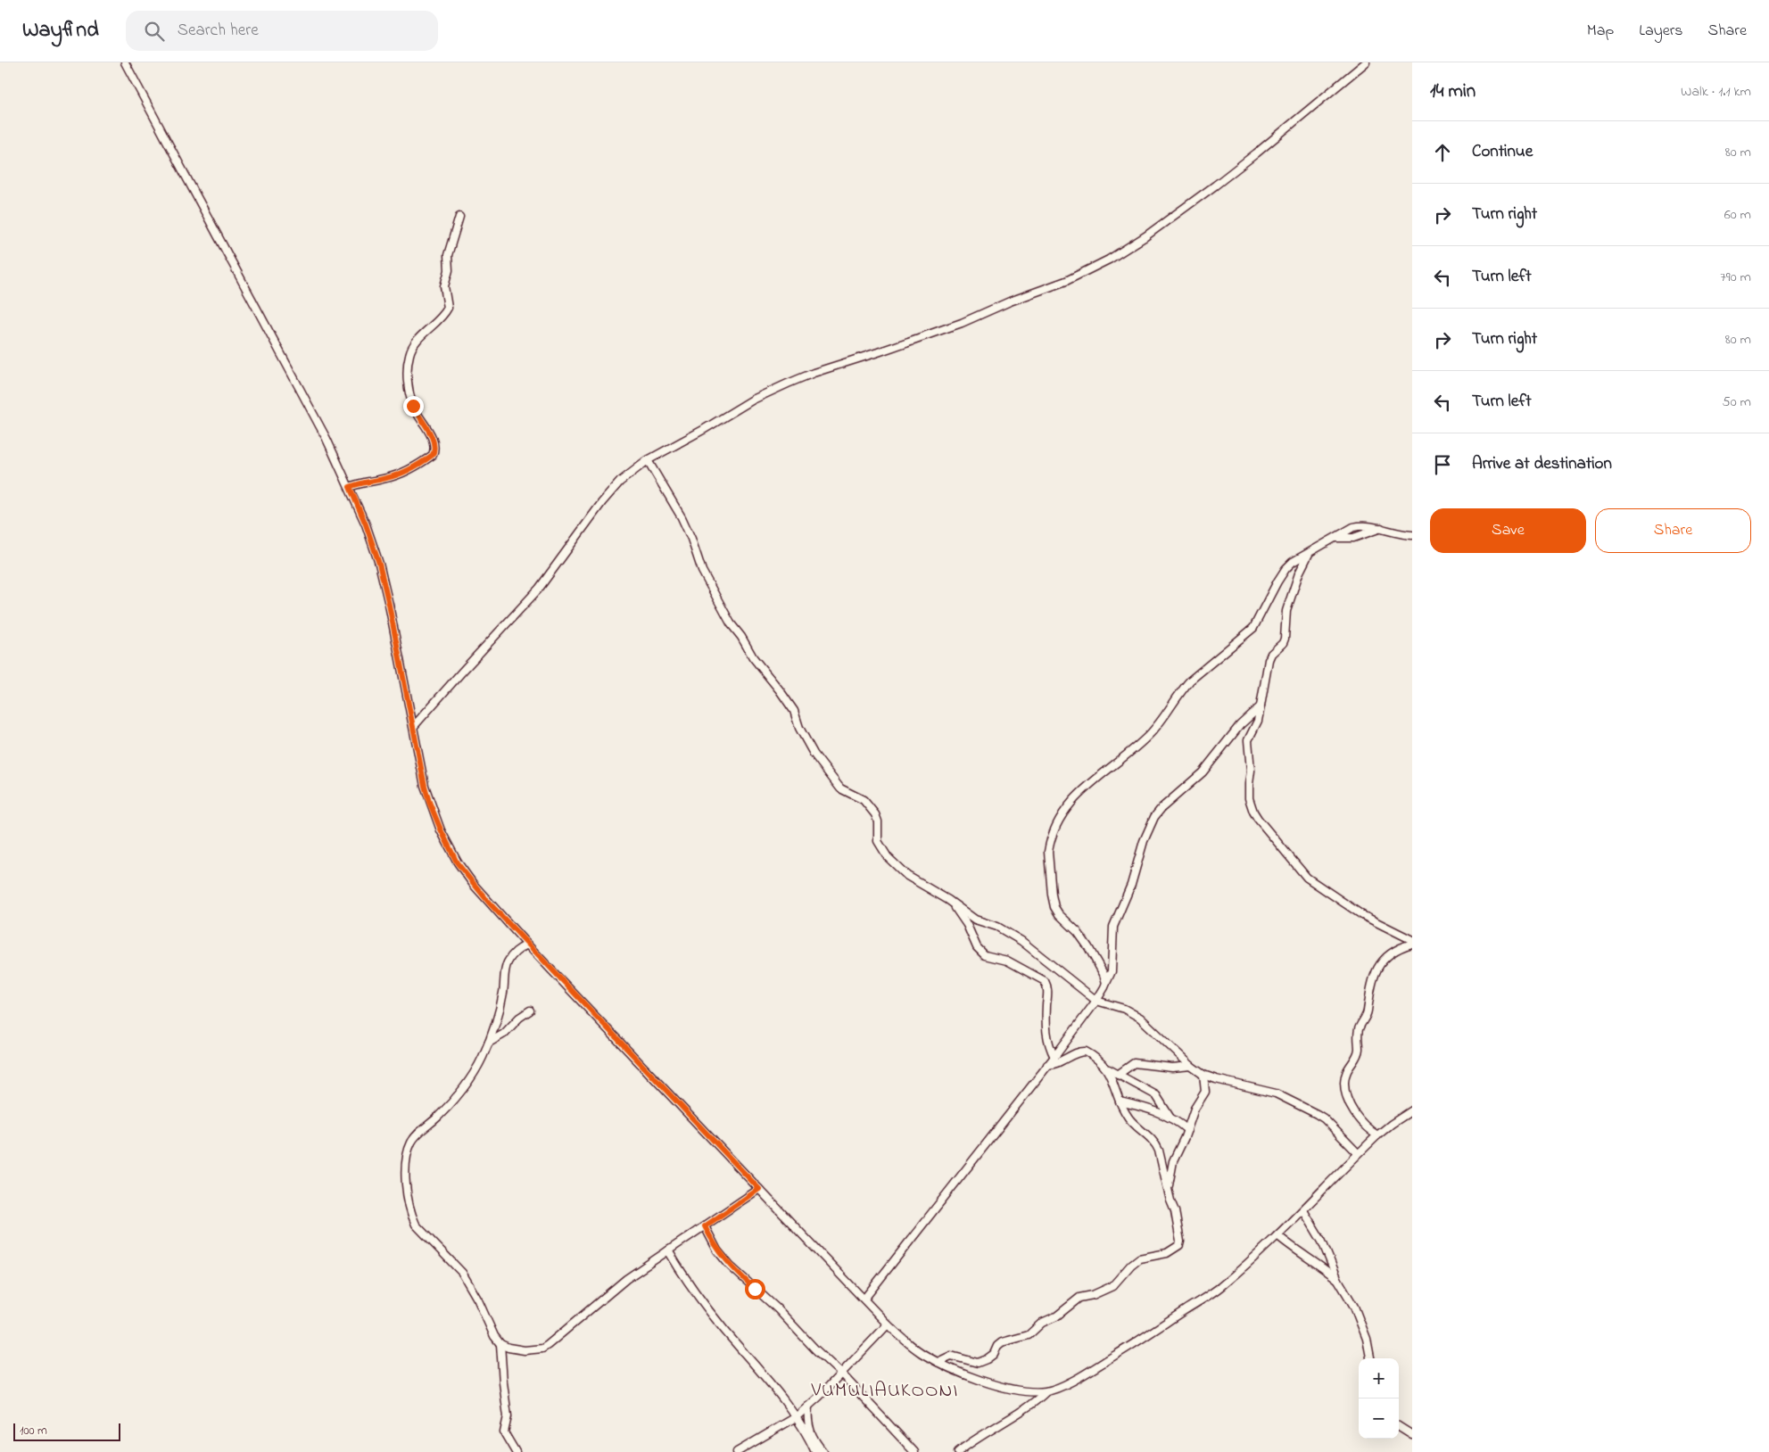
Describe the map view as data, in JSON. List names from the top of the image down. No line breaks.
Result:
{"districts":["VUMULIAUKOONI"],"scale_bar":"100 m","page":{"header":"Wayfind","search":"Search here","nav":["Map","Layers","Share"],"heading":["14 min","Walk · 1.1 km"],"list":[["Continue","80 m"],["Turn right","60 m"],["Turn left","790 m"],["Turn right","80 m"],["Turn left","50 m"],"Arrive at destination"],"buttons":["Save","Share"],"map_buttons":["+","−"],"scale":"100 m"}}
